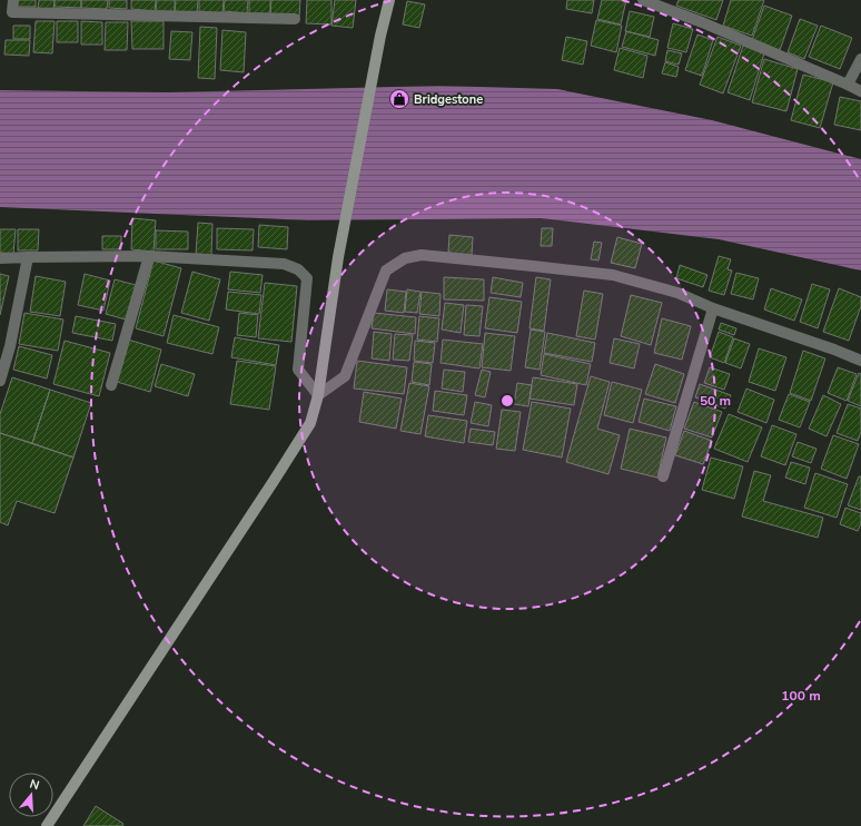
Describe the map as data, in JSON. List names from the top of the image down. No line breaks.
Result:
{"places":{"shop":["Bridgestone"]},"north":"top","rings":["50 m","100 m"]}
